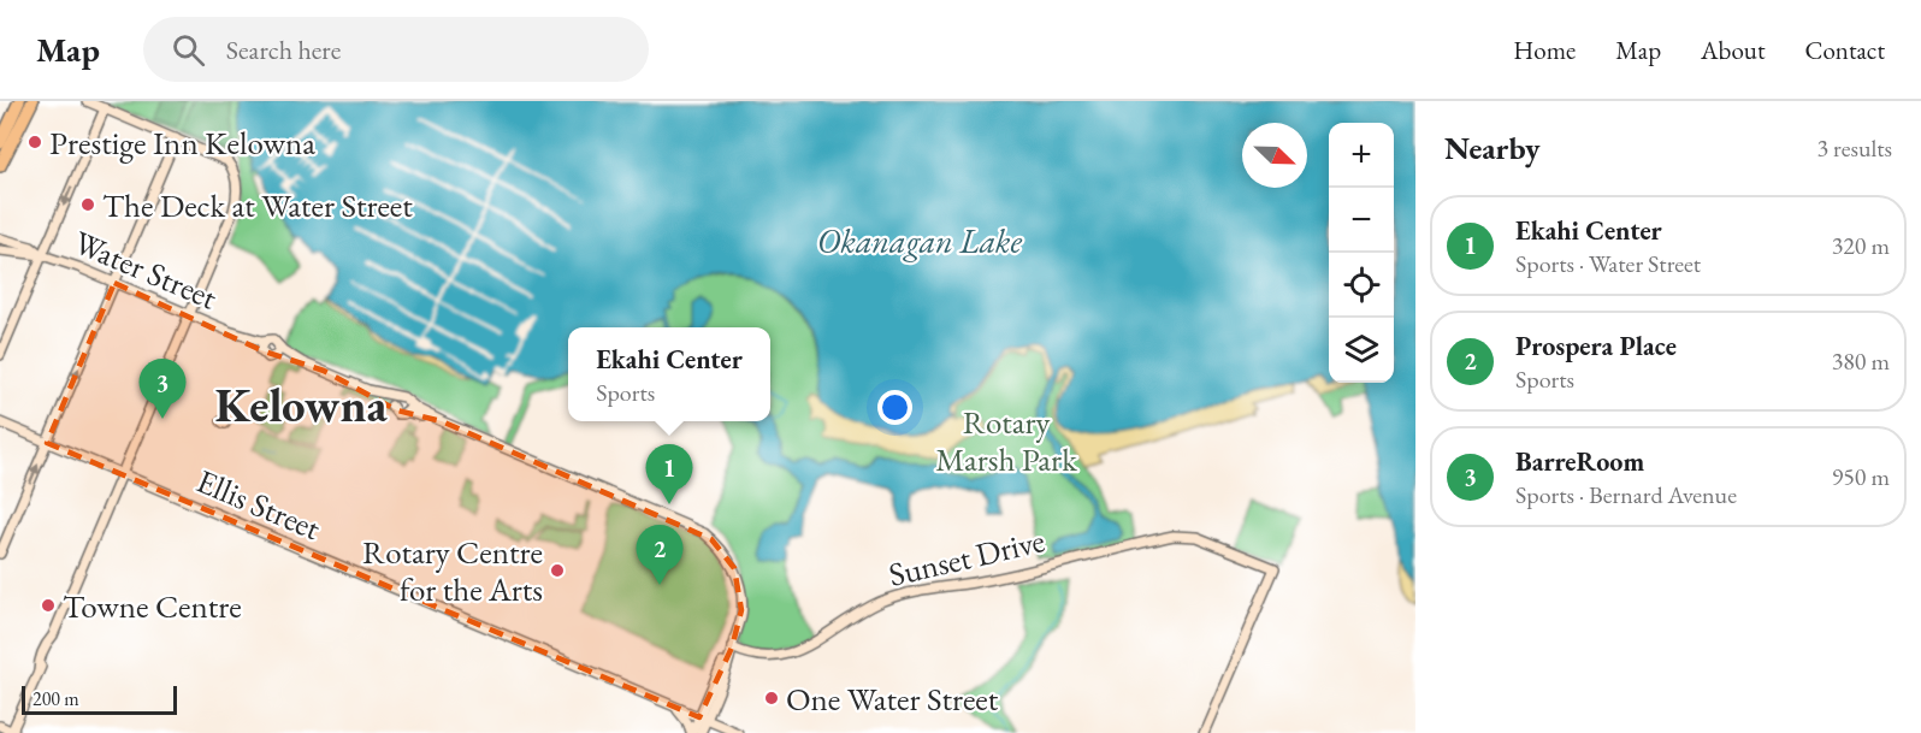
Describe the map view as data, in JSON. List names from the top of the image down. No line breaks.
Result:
{"streets":{"street":["Water Street","Ellis Street","Sunset Drive"]},"districts":["Kelowna"],"water":["Okanagan Lake"],"parks":["Rotary Marsh Park"],"places":["Prestige Inn Kelowna","The Deck at Water Street","Rotary Centre for the Arts","Towne Centre","One Water Street"],"scale_bar":"200 m","north":"bottom right","page":{"header":"Map","search":"Search here","nav":["Home","Map","About","Contact"],"heading":["Nearby","3 results"],"map_buttons":["+","−"],"list":[{"mark":"1","name":"Ekahi Center","note":"Sports · Water Street","value":"320 m"},{"mark":"2","name":"Prospera Place","note":"Sports","value":"380 m"},{"mark":"3","name":"BarreRoom","note":"Sports · Bernard Avenue","value":"950 m"}],"popup":["Ekahi Center","Sports"],"pins":["3","1","2"],"scale":"200 m"}}
